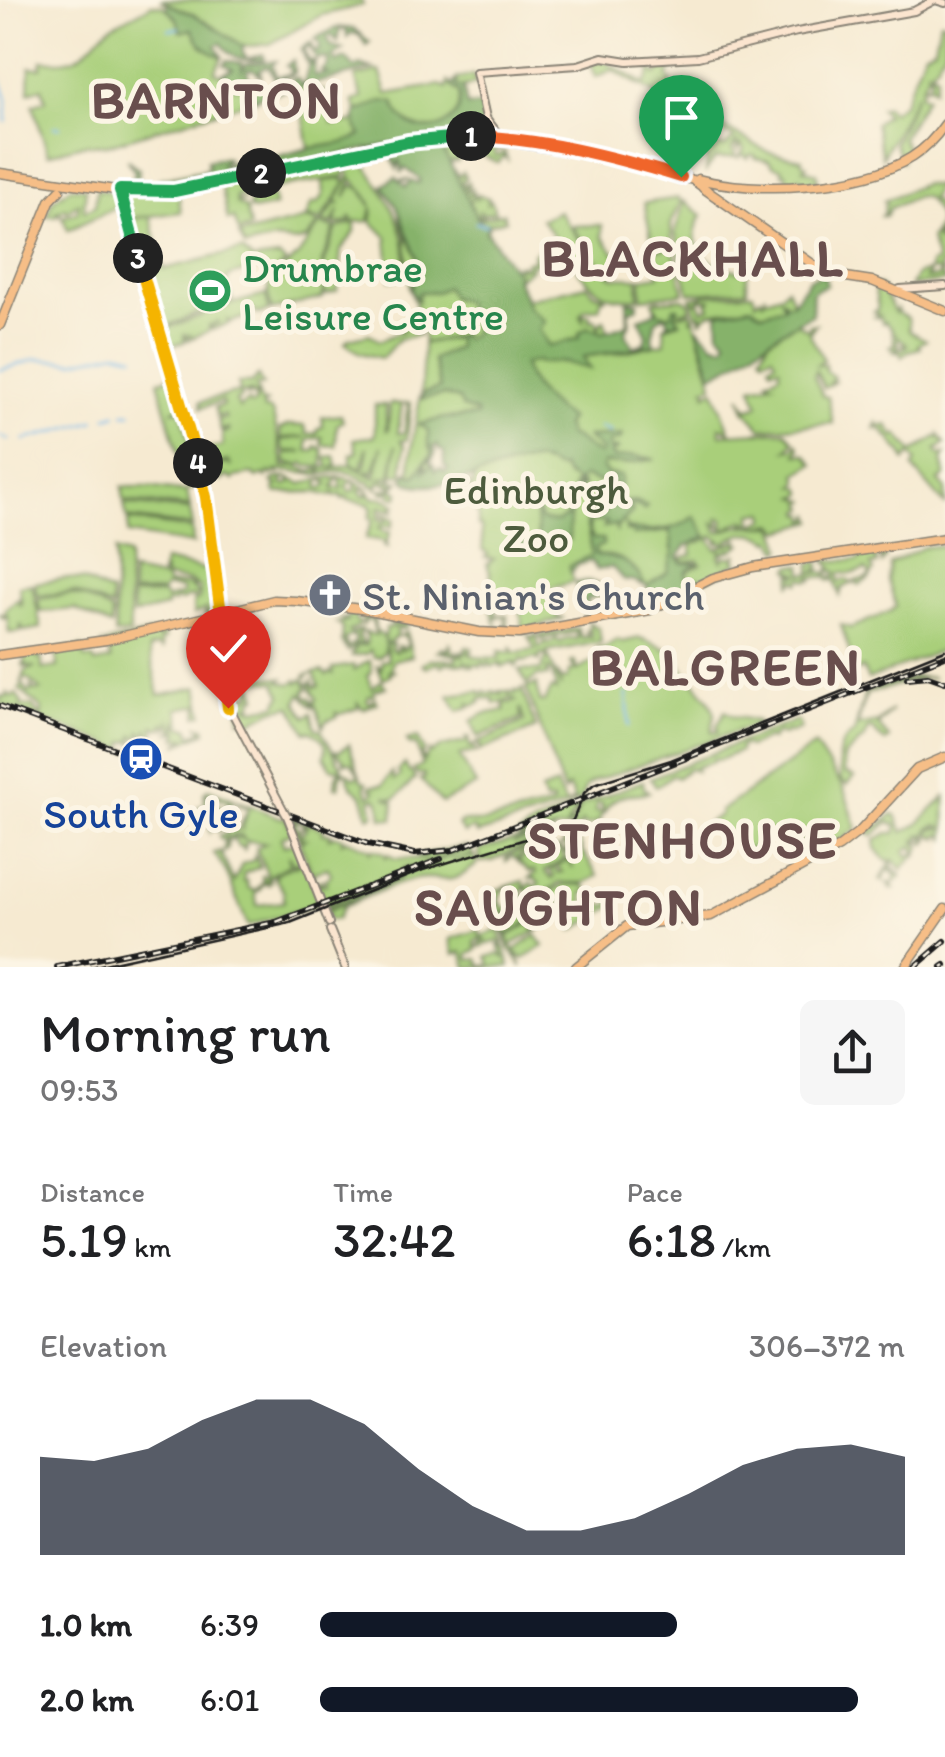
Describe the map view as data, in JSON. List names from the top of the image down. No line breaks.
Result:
{"districts":["BARNTON","BLACKHALL","BALGREEN","STENHOUSE","SAUGHTON"],"parks":["Edinburgh Zoo"],"places":{"sports":["Drumbrae Leisure Centre"],"church":["St. Ninian's Church"],"station":["South Gyle"]},"page":{"pins":["1","2","3","4"],"heading":["Morning run","09:53"],"stats":[["Distance","5.19 km"],["Time","32:42"],["Pace","6:18 /km"]],"chart":["Elevation","306–372 m"],"list":[{"name":"1.0 km","note":"6:39"},{"name":"2.0 km","note":"6:01"}]}}
